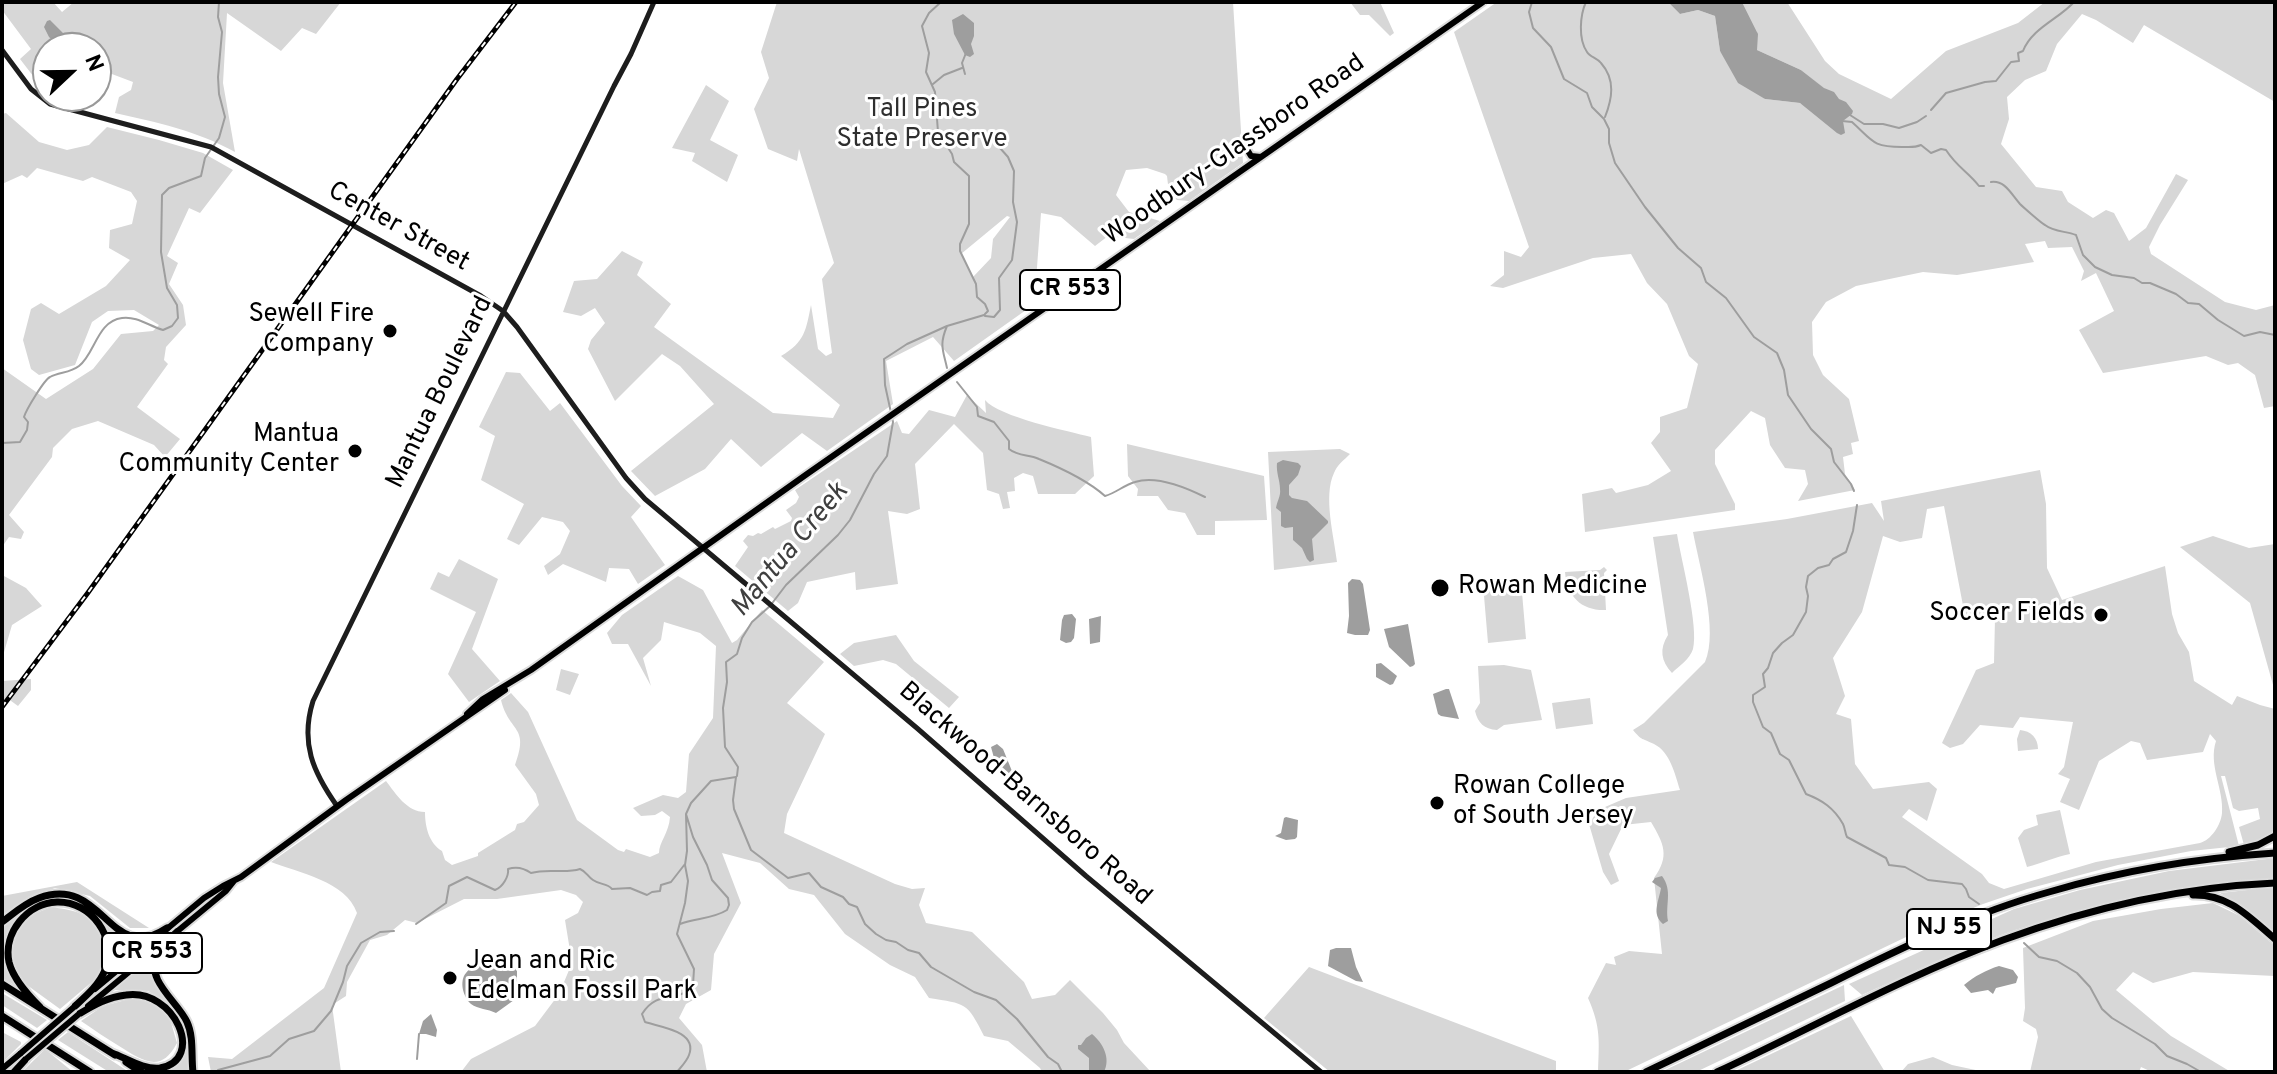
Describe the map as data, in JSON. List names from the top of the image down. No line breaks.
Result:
{"streets":{"highway":["NJ 55"],"main road":["Woodbury-Glassboro Road","Center Street","CR 553","Mantua Boulevard","Blackwood-Barnsboro Road"]},"crossings":[["Woodbury-Glassboro Road","Center Street"],["Woodbury-Glassboro Road","CR 553"],["Woodbury-Glassboro Road","Blackwood-Barnsboro Road"],["Center Street","CR 553"],["Center Street","Mantua Boulevard"],["Center Street","Blackwood-Barnsboro Road"],["CR 553","Mantua Boulevard"],["CR 553","Blackwood-Barnsboro Road"]],"water":["Mantua Creek"],"parks":["Tall Pines State Preserve"],"places":["Sewell Fire Company","Mantua Community Center","Rowan Medicine","Soccer Fields","Rowan College of South Jersey","Jean and Ric Edelman Fossil Park"],"north":"right"}
